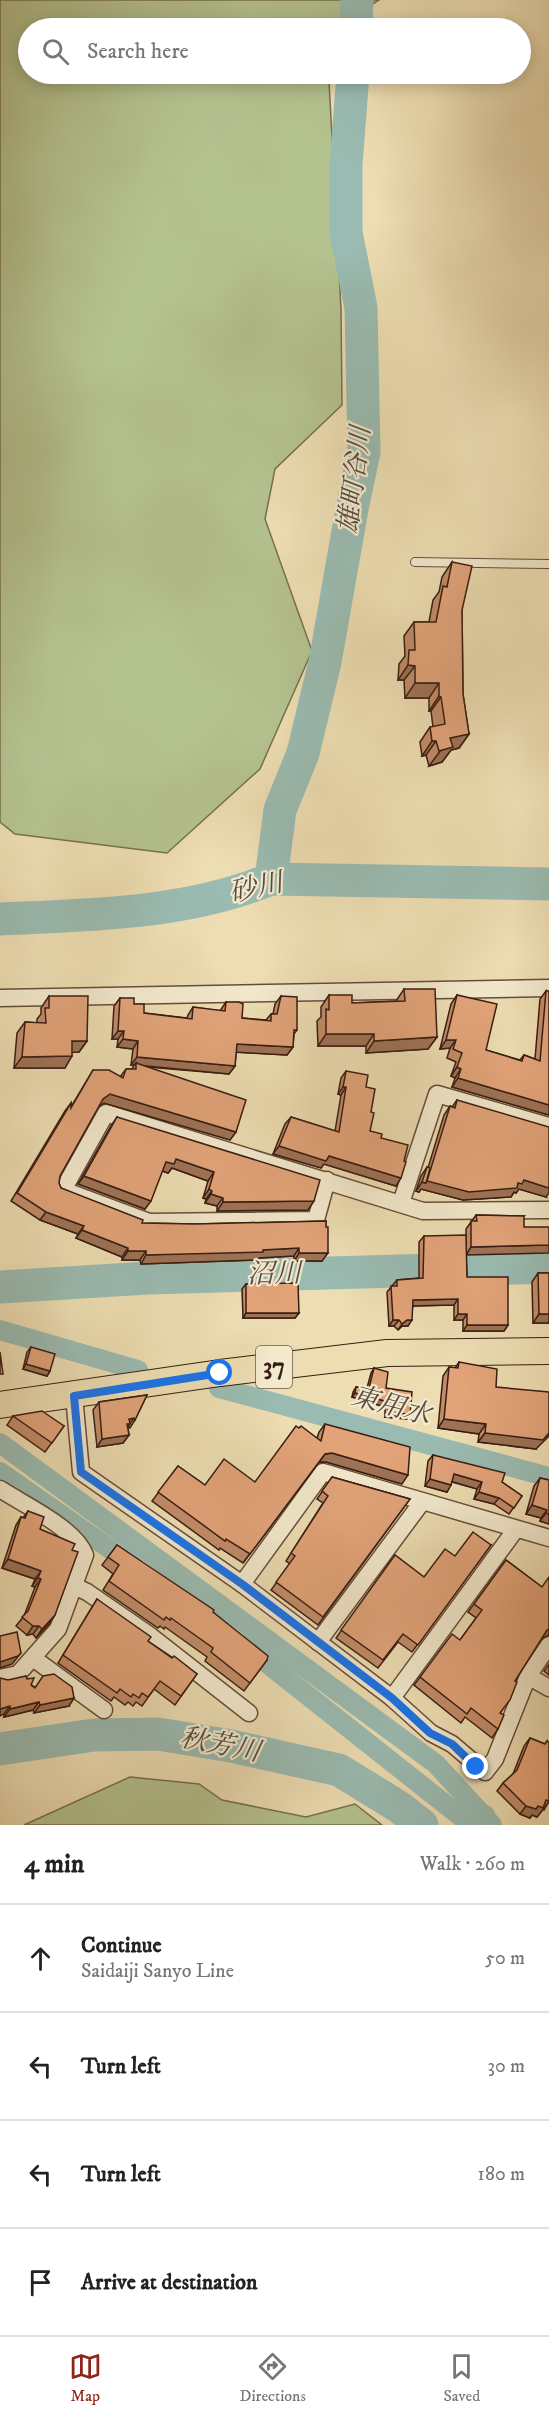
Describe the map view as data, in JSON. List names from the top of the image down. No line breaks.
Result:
{"streets":{"main road":["37"]},"water":["雄町谷川","砂川","沼川","東用水","秋芳川"],"page":{"search":"Search here","heading":["4 min","Walk · 260 m"],"list":[["Continue","Saidaiji Sanyo Line","50 m"],["Turn left","30 m"],["Turn left","180 m"],"Arrive at destination"],"nav":["Map","Directions","Saved"]}}
